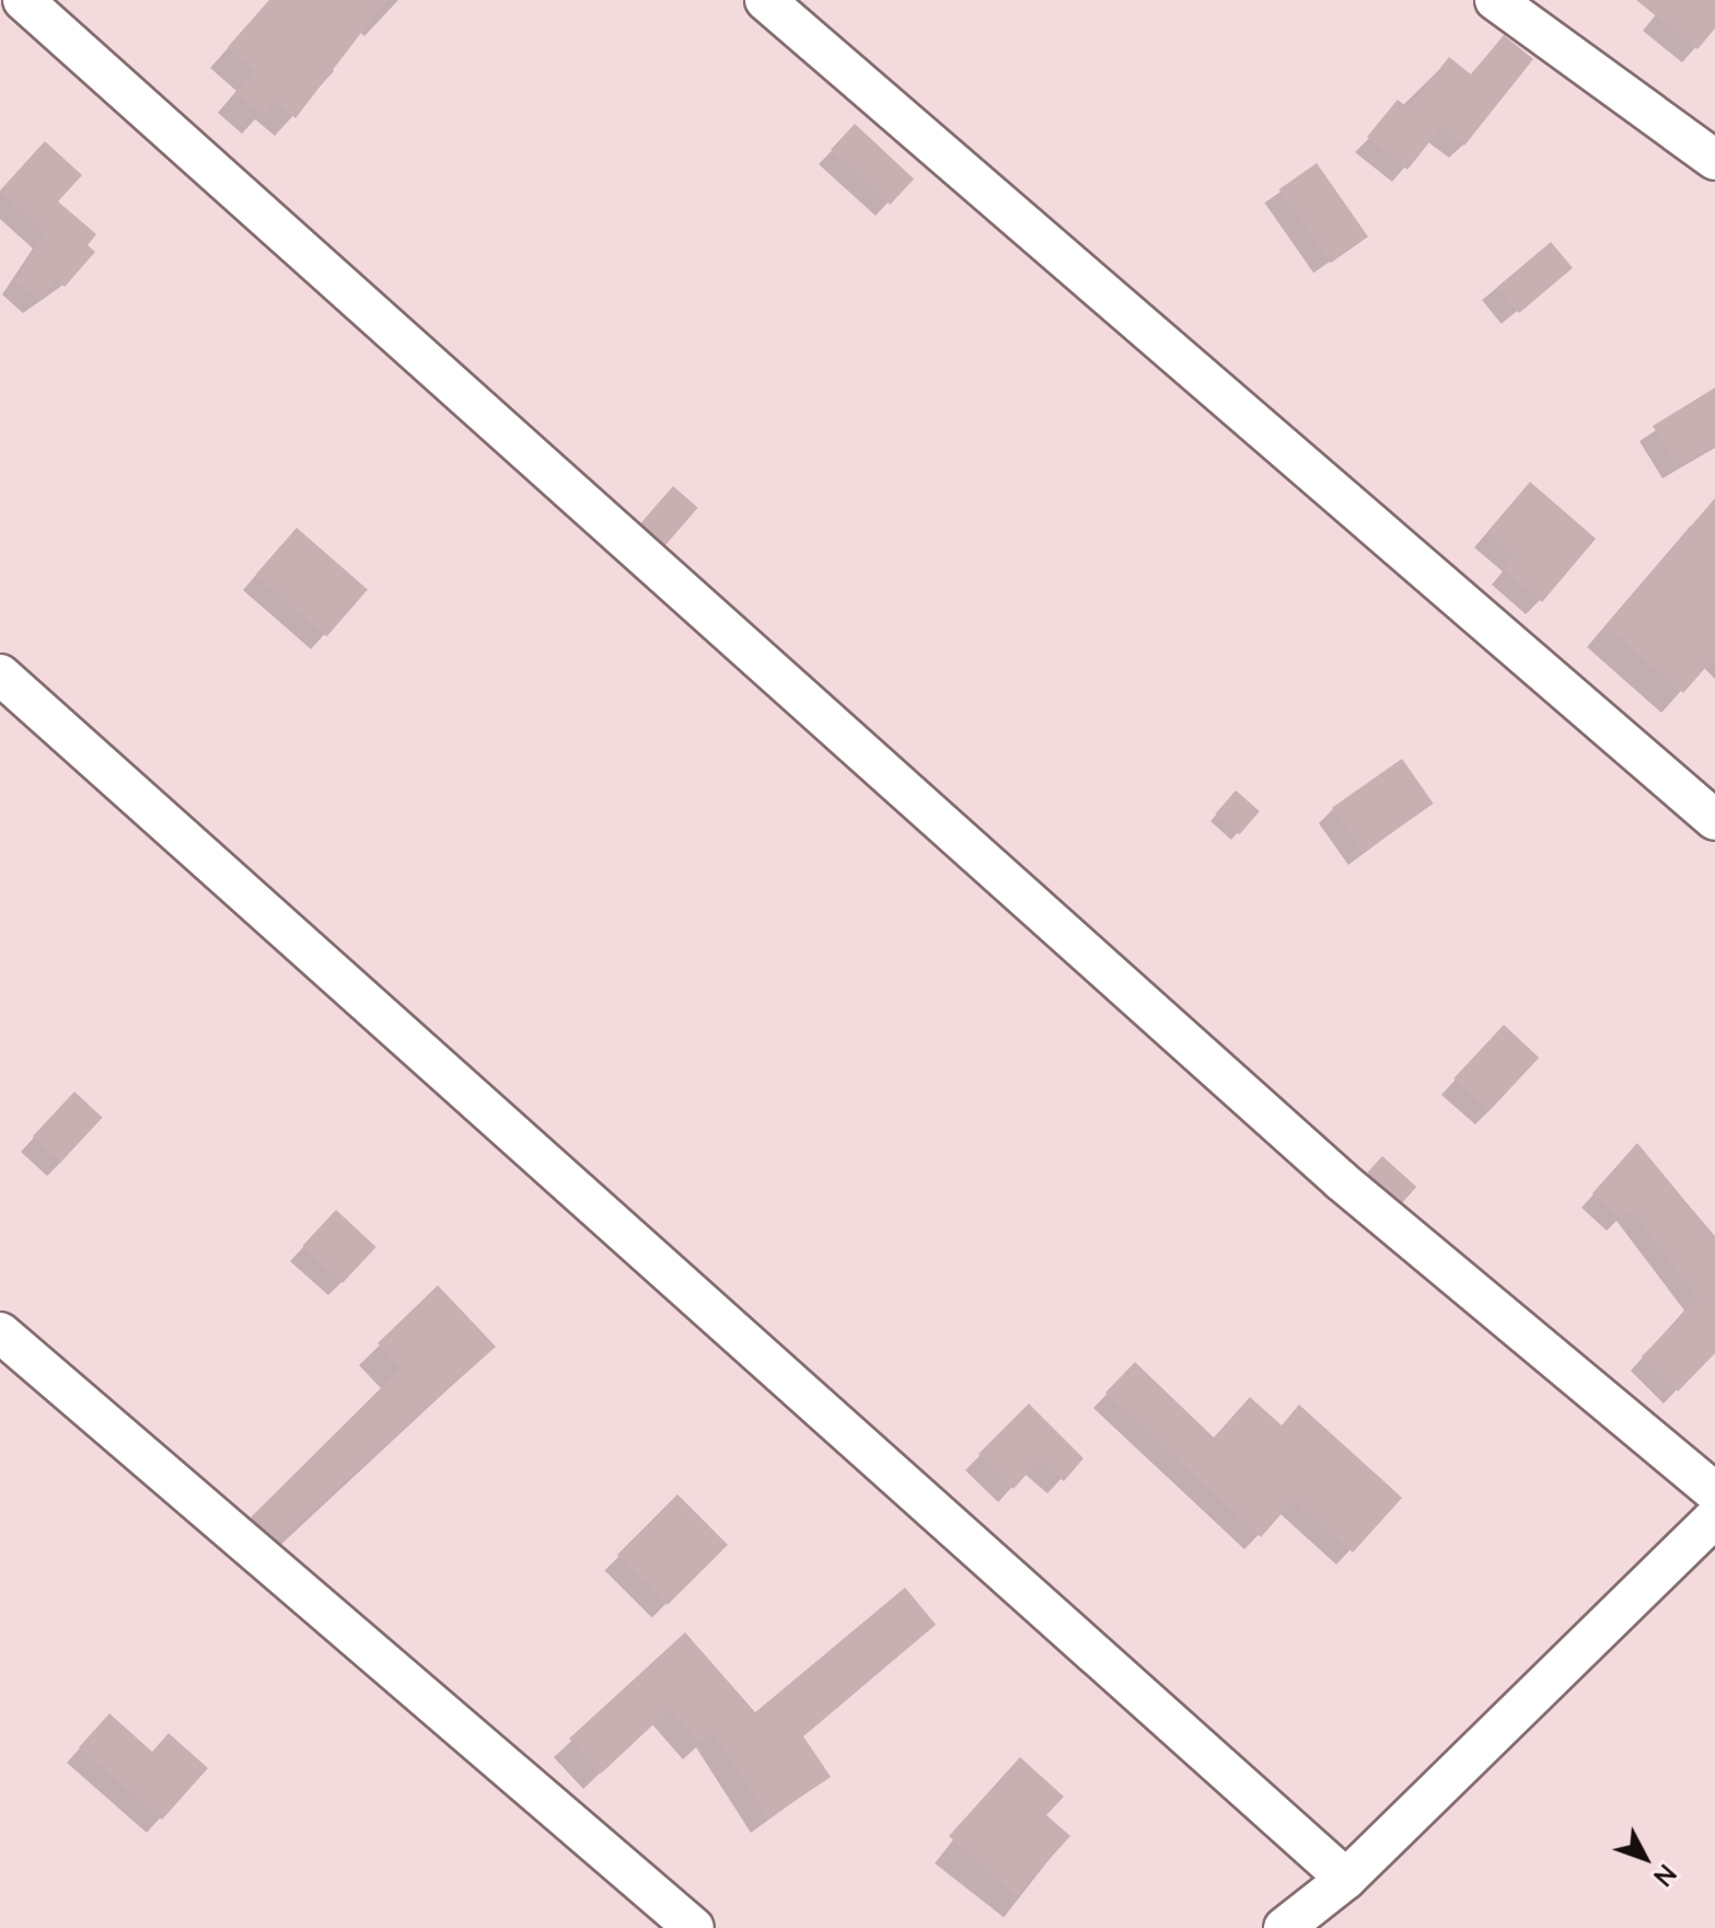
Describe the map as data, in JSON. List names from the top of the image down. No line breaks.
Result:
{"north":"bottom right"}
